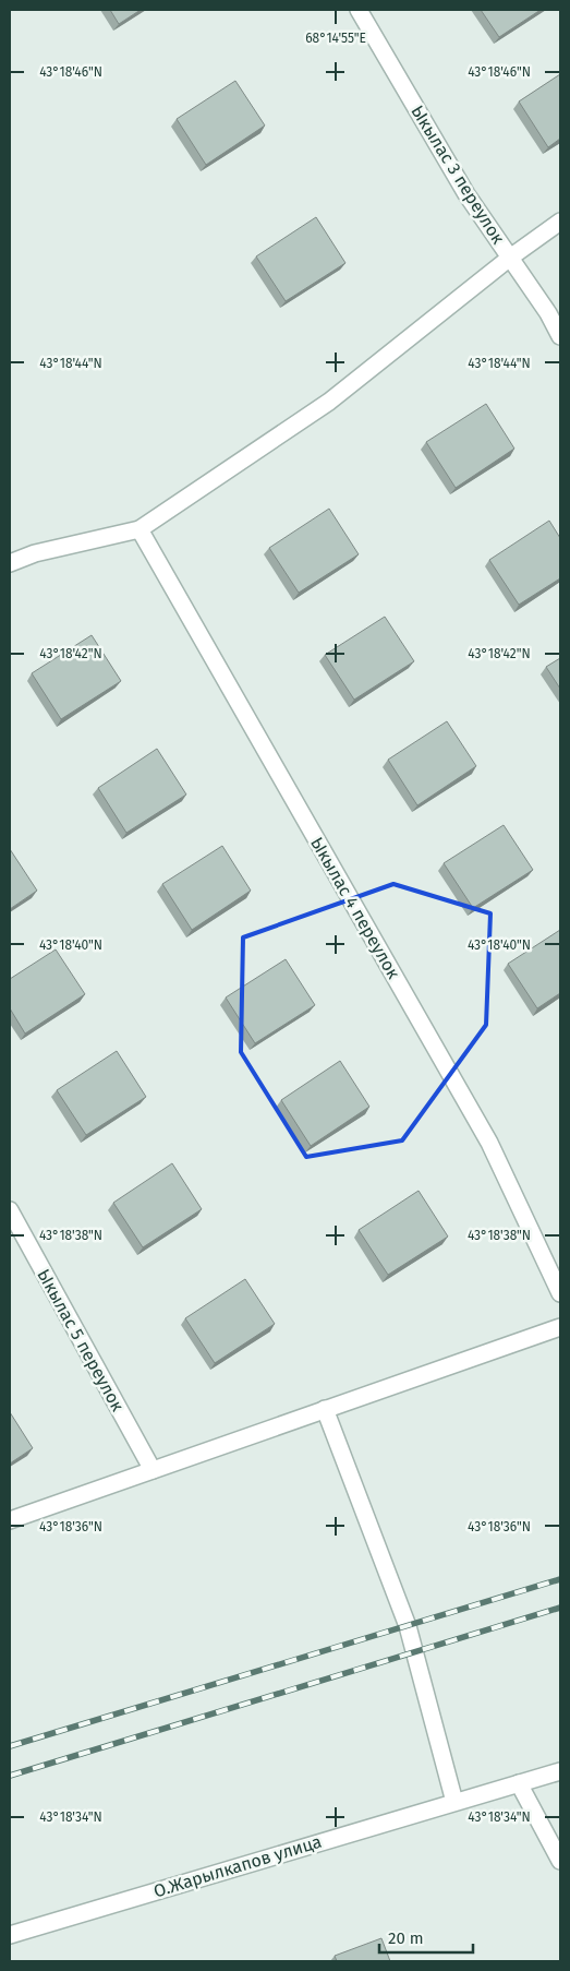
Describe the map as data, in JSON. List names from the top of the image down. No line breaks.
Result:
{"streets":{"street":["Ыкылас 3 переулок","Ыкылас 4 переулок","Ыкылас 5 переулок","О.Жарылкапов улица"]},"scale_bar":"20 m","coordinates":["68°14'55\"E","43°18'46\"N","43°18'44\"N","43°18'42\"N","43°18'40\"N","43°18'38\"N","43°18'36\"N","43°18'34\"N"]}
